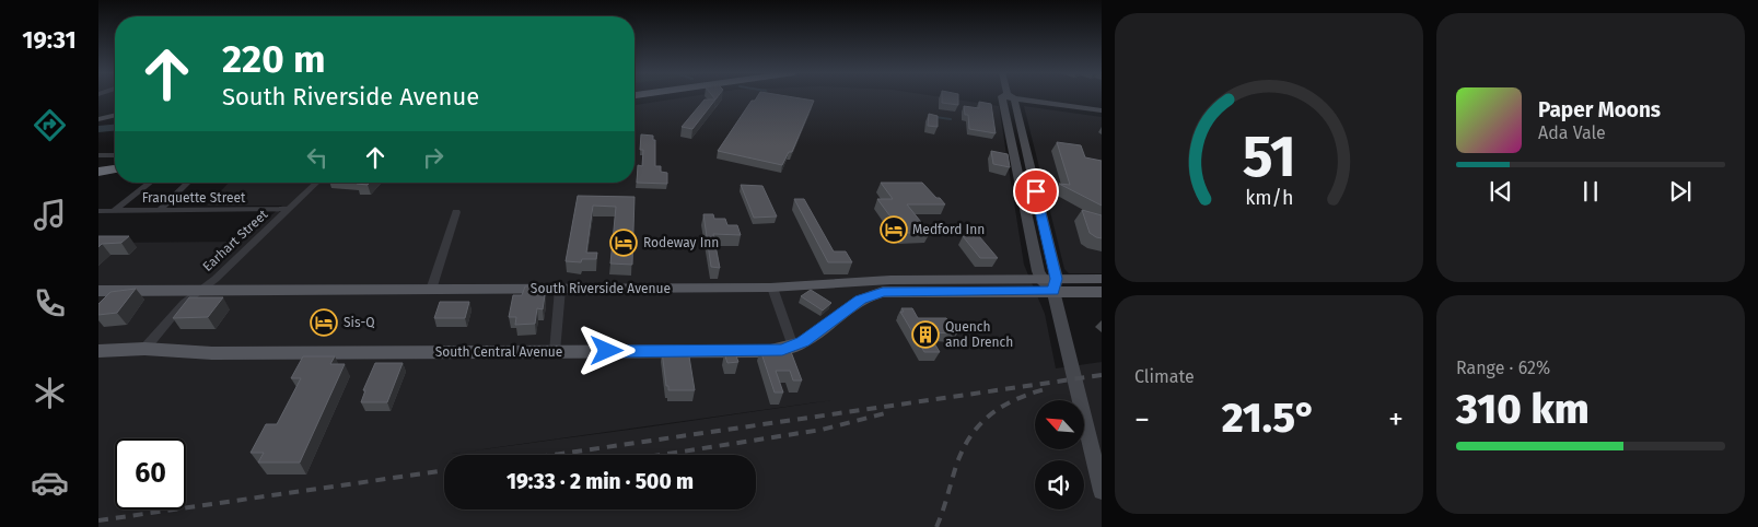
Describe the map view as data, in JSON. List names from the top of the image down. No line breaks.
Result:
{"streets":{"main road":["South Riverside Avenue","South Central Avenue"],"street":["Franquette Street","Earhart Street"]},"crossings":[["Franquette Street","Earhart Street"],["Earhart Street","South Riverside Avenue"],["Earhart Street","South Central Avenue"],["South Riverside Avenue","South Central Avenue"]],"places":{"hotel":["Medford Inn","Rodeway Inn","Sis-Q"],"building":["Quench and Drench"]},"north":"top left","page":{"tabs":"19:31","turn":["220 m","South Riverside Avenue"],"song":["Paper Moons","Ada Vale"],"tile":["Climate",["Range · 62%","310 km"]],"heat":["−","21.5°","+"],"limit":"60","trip":"19:33 · 2 min · 500 m","gauge":["51","km/h"]}}
